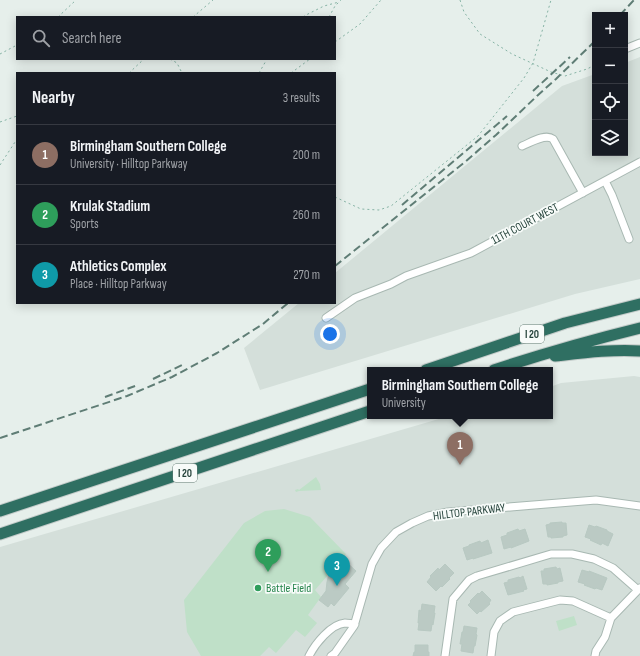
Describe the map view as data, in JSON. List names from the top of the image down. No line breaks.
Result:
{"streets":{"highway":["I 20"],"street":["11TH COURT WEST","HILLTOP PARKWAY"]},"places":["Battle Field"],"page":{"map_buttons":["+","−"],"search":"Search here","heading":["Nearby","3 results"],"list":[{"mark":"1","name":"Birmingham Southern College","note":"University · Hilltop Parkway","value":"200 m"},{"mark":"2","name":"Krulak Stadium","note":"Sports","value":"260 m"},{"mark":"3","name":"Athletics Complex","note":"Place · Hilltop Parkway","value":"270 m"}],"popup":["Birmingham Southern College","University"],"pins":["1","2","3"]}}
